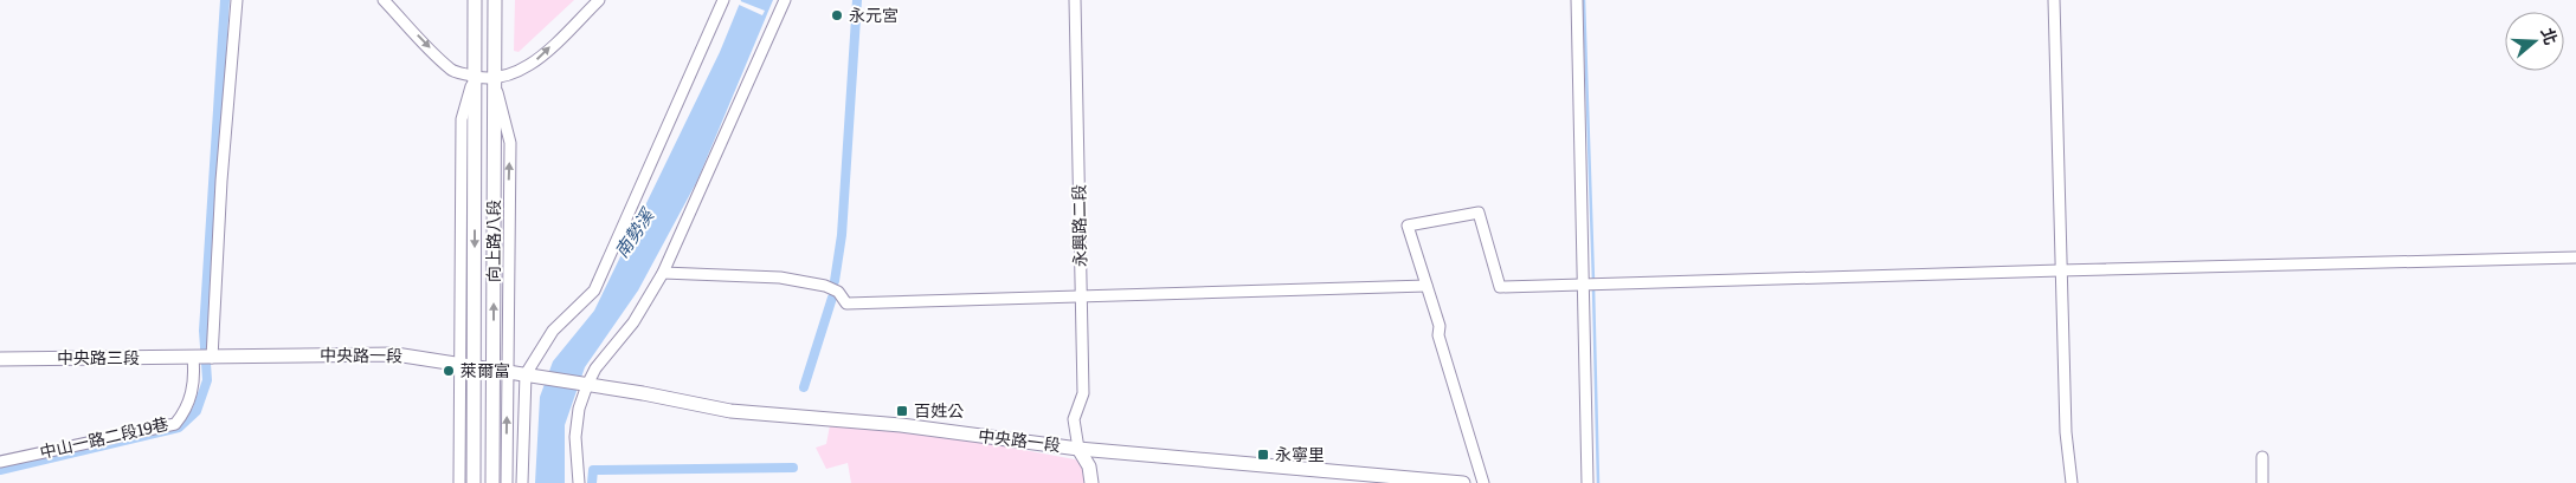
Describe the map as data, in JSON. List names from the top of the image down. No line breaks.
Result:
{"streets":{"street":["永興路二段","向上路八段","中央路一段","中央路三段","中山一路二段19巷"]},"crossings":[["永興路二段","中央路一段"],["向上路八段","中央路一段"],["中央路一段","中央路三段"],["中央路一段","中山一路二段19巷"],["中央路三段","中山一路二段19巷"]],"water":["南勢溪"],"places":{"other":["永元宮","萊爾富"],"transit":["百姓公","永寧里"]},"north":"right"}
